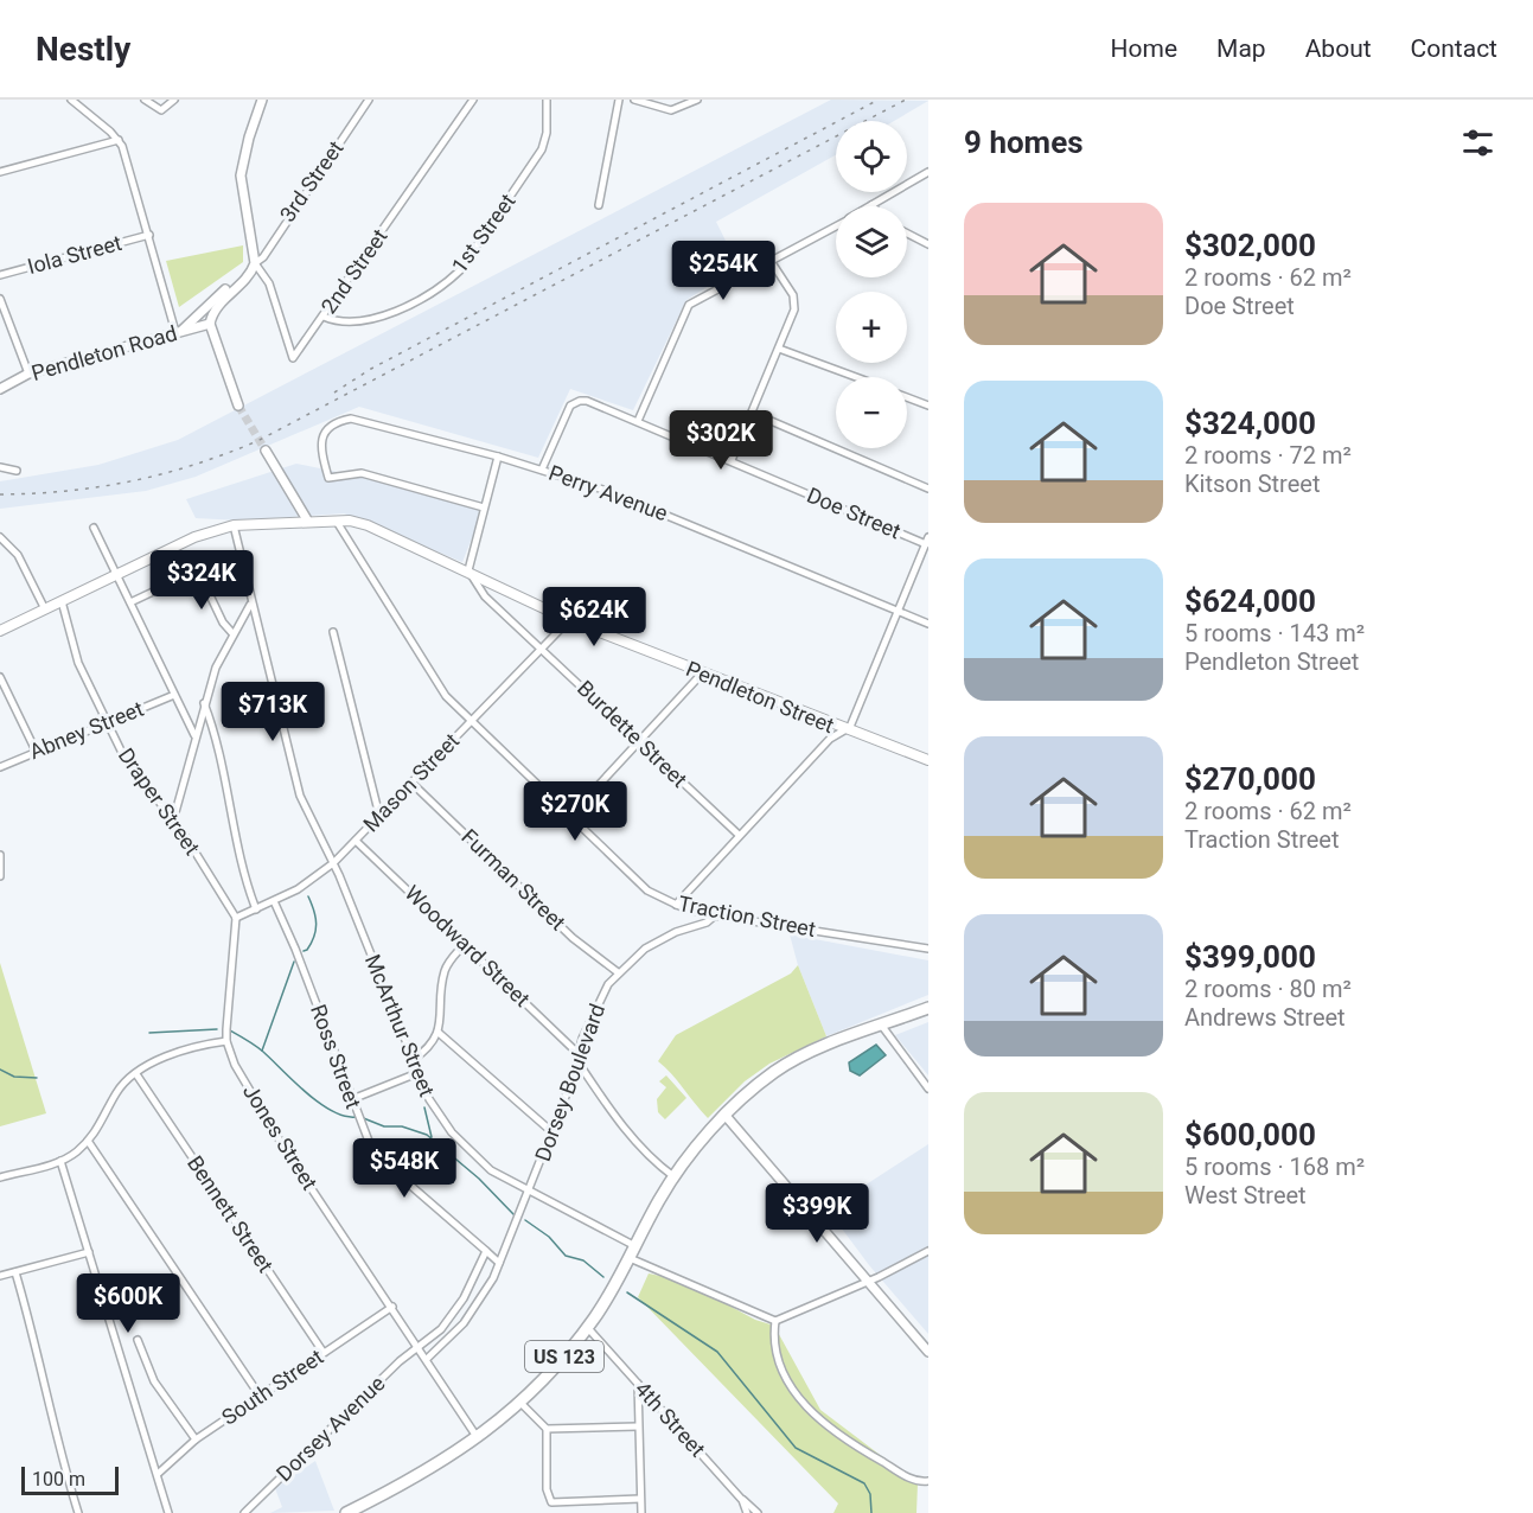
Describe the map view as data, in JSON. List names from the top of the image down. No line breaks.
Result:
{"streets":{"highway":["US 123"],"main road":["Pendleton Street"],"street":["3rd Street","1st Street","Iola Street","2nd Street","Pendleton Road","Perry Avenue","Doe Street","Abney Street","Burdette Street","Mason Street","Draper Street","Furman Street","Traction Street","Woodward Street","McArthur Street","Ross Street","Dorsey Boulevard","Jones Street","Bennett Street","South Street","4th Street","Dorsey Avenue"]},"crossings":[["3rd Street","2nd Street"],["1st Street","2nd Street"],["Perry Avenue","Doe Street"],["Pendleton Street","Burdette Street"],["Pendleton Street","Mason Street"],["Pendleton Street","Draper Street"],["Pendleton Street","Traction Street"],["Pendleton Street","McArthur Street"],["Abney Street","Draper Street"],["Burdette Street","Mason Street"],["Mason Street","Draper Street"],["Mason Street","Furman Street"],["Mason Street","Traction Street"],["Mason Street","Woodward Street"],["Mason Street","McArthur Street"],["Mason Street","Ross Street"],["Mason Street","Jones Street"],["Draper Street","Jones Street"],["Furman Street","Dorsey Boulevard"],["Traction Street","Dorsey Boulevard"],["Woodward Street","Dorsey Boulevard"],["McArthur Street","Dorsey Boulevard"],["McArthur Street","US 123"],["Dorsey Boulevard","Jones Street"],["Jones Street","US 123"],["Jones Street","South Street"],["Jones Street","Dorsey Avenue"],["Bennett Street","South Street"],["US 123","4th Street"]],"scale_bar":"100 m","page":{"header":"Nestly","nav":["Home","Map","About","Contact"],"heading":"9 homes","map_buttons":["+","−"],"list":[{"name":"$302,000","note":"2 rooms · 62 m² · Doe Street"},{"name":"$324,000","note":"2 rooms · 72 m² · Kitson Street"},{"name":"$624,000","note":"5 rooms · 143 m² · Pendleton Street"},{"name":"$270,000","note":"2 rooms · 62 m² · Traction Street"},{"name":"$399,000","note":"2 rooms · 80 m² · Andrews Street"},{"name":"$600,000","note":"5 rooms · 168 m² · West Street"}],"price":["$254K","$302K","$324K","$624K","$713K","$270K","$548K","$399K","$600K"],"scale":"100 m"}}
